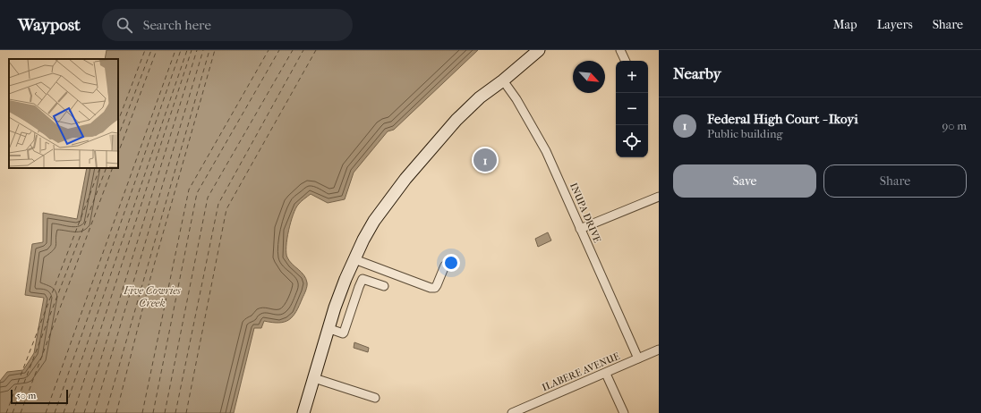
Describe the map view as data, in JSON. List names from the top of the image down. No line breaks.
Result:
{"streets":{"street":["INUPA DRIVE","ILABERE AVENUE"]},"crossings":[["INUPA DRIVE","ILABERE AVENUE"]],"water":["Five Cowries Creek"],"scale_bar":"50 m","north":"bottom right","page":{"header":"Waypost","search":"Search here","nav":["Map","Layers","Share"],"heading":"Nearby","map_buttons":["+","−"],"list":[{"mark":"1","name":"Federal High Court - Ikoyi","note":"Public building","value":"90 m"}],"pins":"1","buttons":["Save","Share"],"scale":"50 m"}}
